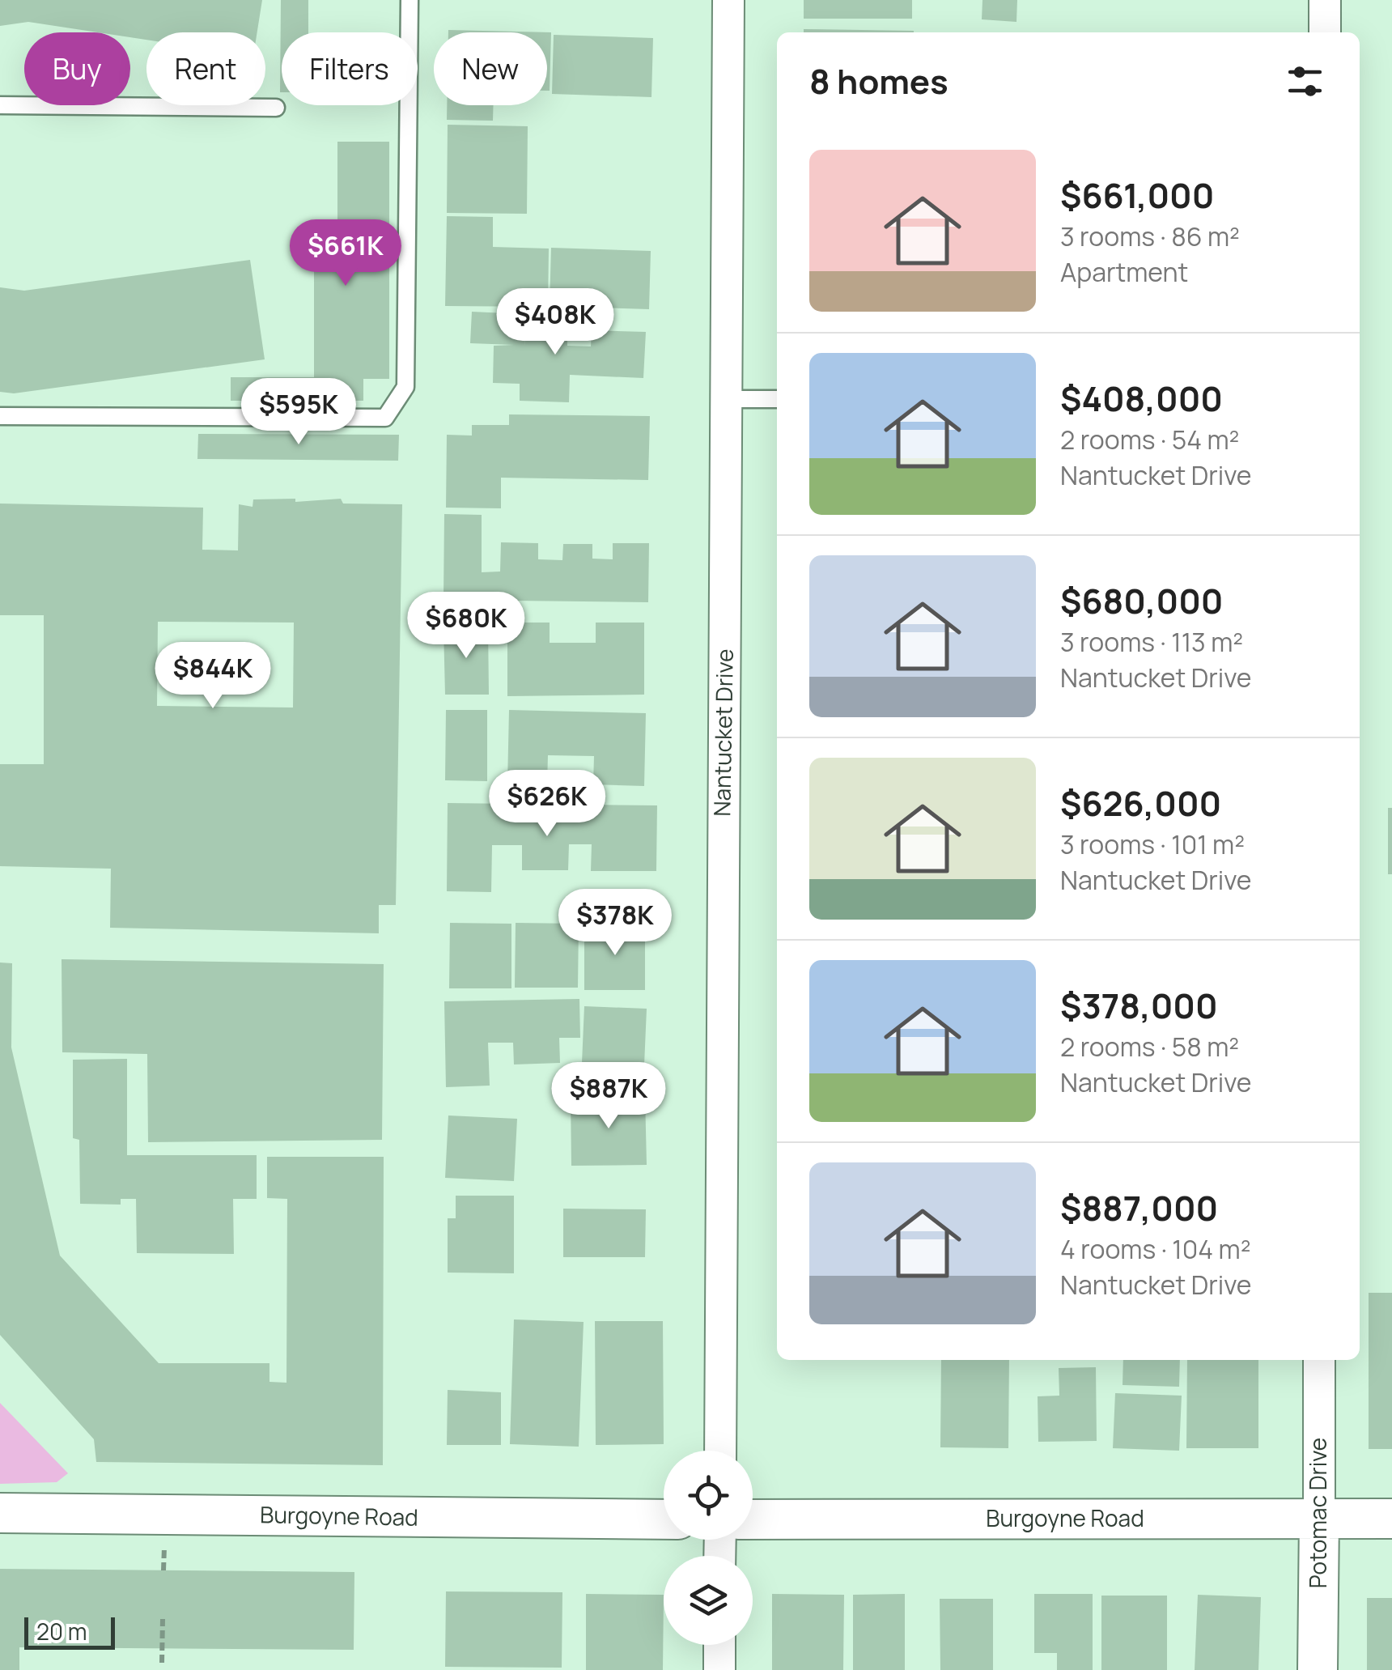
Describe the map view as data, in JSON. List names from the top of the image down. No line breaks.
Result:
{"streets":{"street":["Nantucket Drive","Potomac Drive","Burgoyne Road"]},"crossings":[["Potomac Drive","Burgoyne Road"]],"scale_bar":"20 m","page":{"chip":["Buy","Rent","Filters","New"],"heading":"8 homes","list":[{"name":"$661,000","note":"3 rooms · 86 m² · Apartment"},{"name":"$408,000","note":"2 rooms · 54 m² · Nantucket Drive"},{"name":"$680,000","note":"3 rooms · 113 m² · Nantucket Drive"},{"name":"$626,000","note":"3 rooms · 101 m² · Nantucket Drive"},{"name":"$378,000","note":"2 rooms · 58 m² · Nantucket Drive"},{"name":"$887,000","note":"4 rooms · 104 m² · Nantucket Drive"}],"price":["$661K","$408K","$595K","$680K","$844K","$626K","$378K","$887K"],"scale":"20 m"}}
